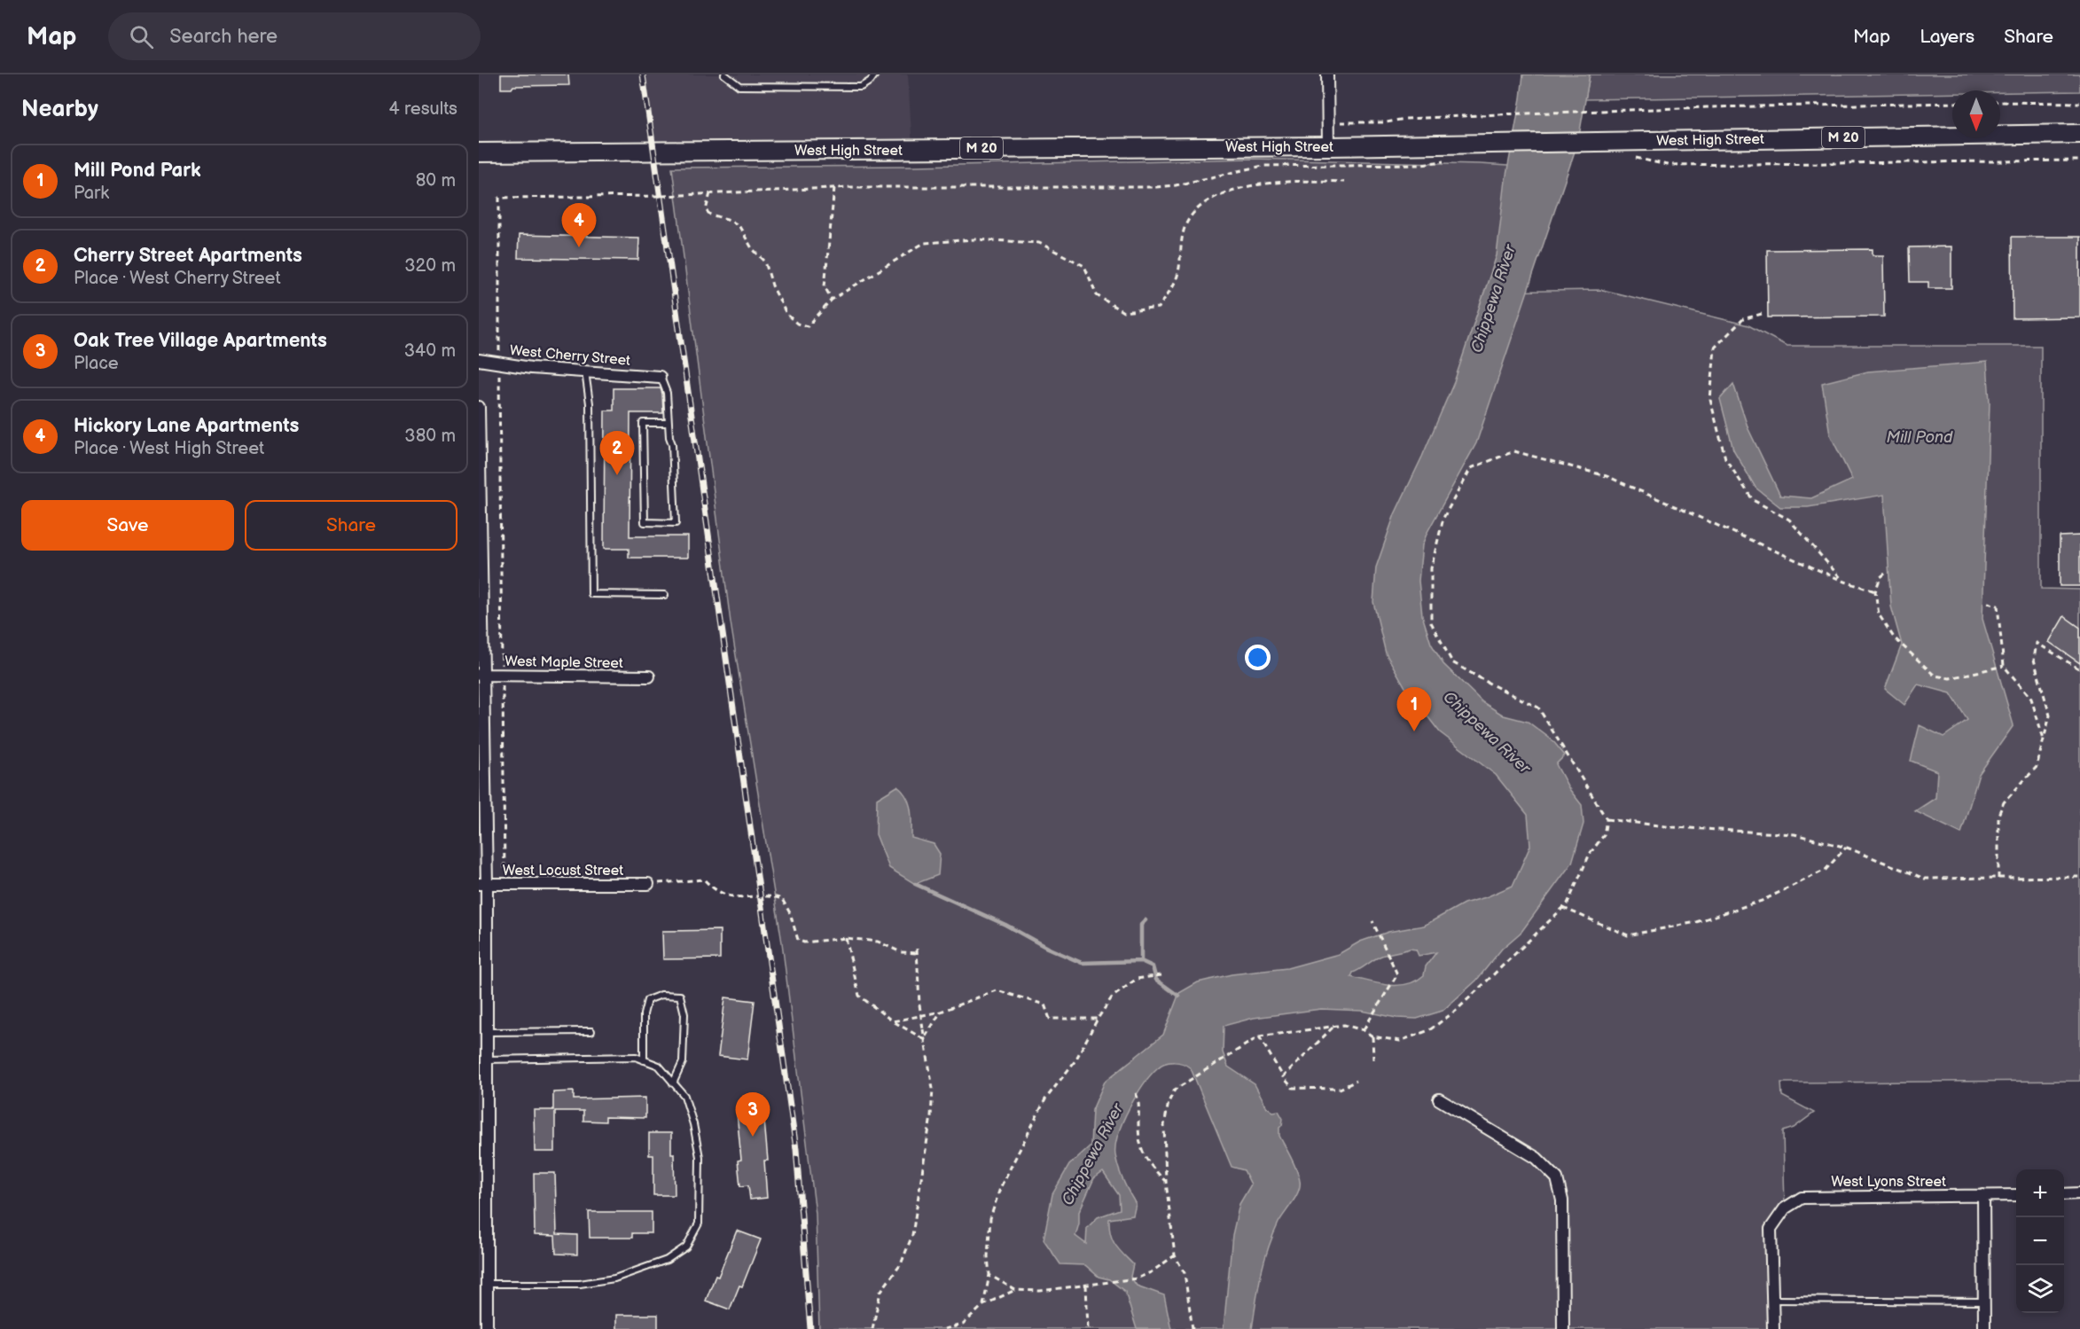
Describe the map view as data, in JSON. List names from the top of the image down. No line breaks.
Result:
{"streets":{"main road":["M 20","West High Street"],"street":["West Cherry Street","West Maple Street","West Locust Street","West Lyons Street"]},"water":["Chippewa River","Mill Pond"],"north":"bottom","page":{"header":"Map","search":"Search here","nav":["Map","Layers","Share"],"heading":["Nearby","4 results"],"list":[{"mark":"1","name":"Mill Pond Park","note":"Park","value":"80 m"},{"mark":"2","name":"Cherry Street Apartments","note":"Place · West Cherry Street","value":"320 m"},{"mark":"3","name":"Oak Tree Village Apartments","note":"Place","value":"340 m"},{"mark":"4","name":"Hickory Lane Apartments","note":"Place · West High Street","value":"380 m"}],"pins":["4","2","1","3"],"buttons":["Save","Share"],"map_buttons":["+","−"]}}
